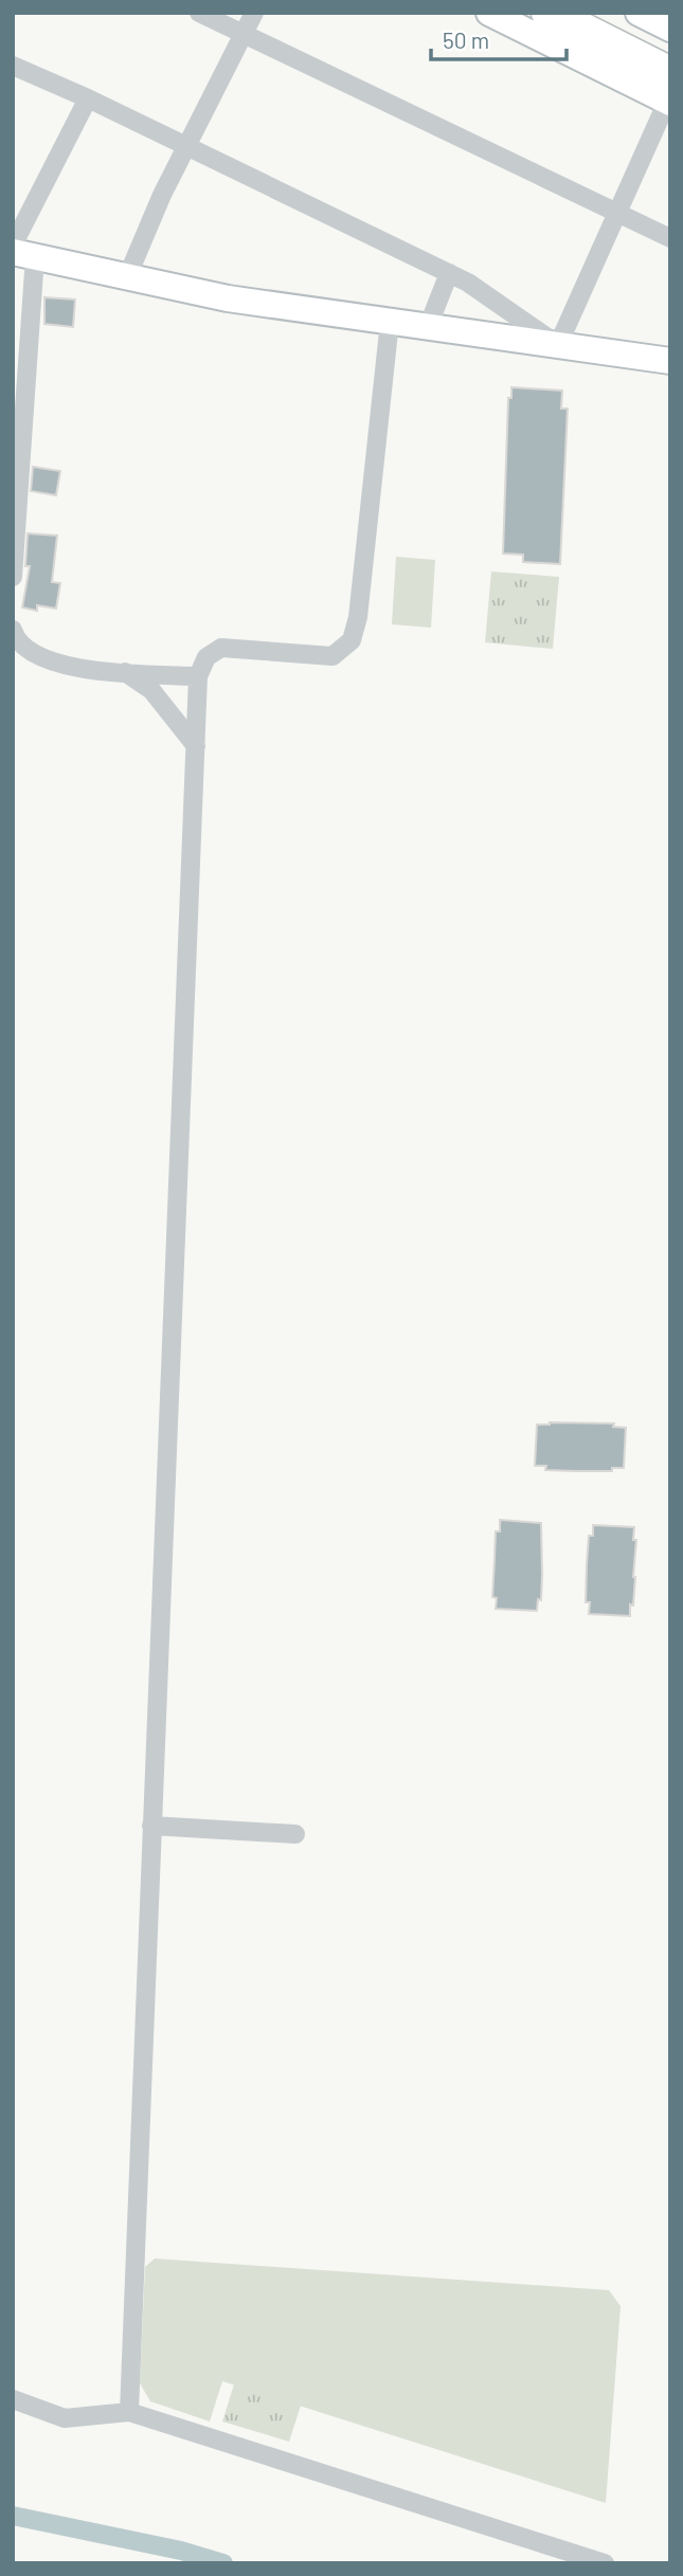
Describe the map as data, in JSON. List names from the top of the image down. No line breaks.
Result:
{"scale_bar":"50 m"}
